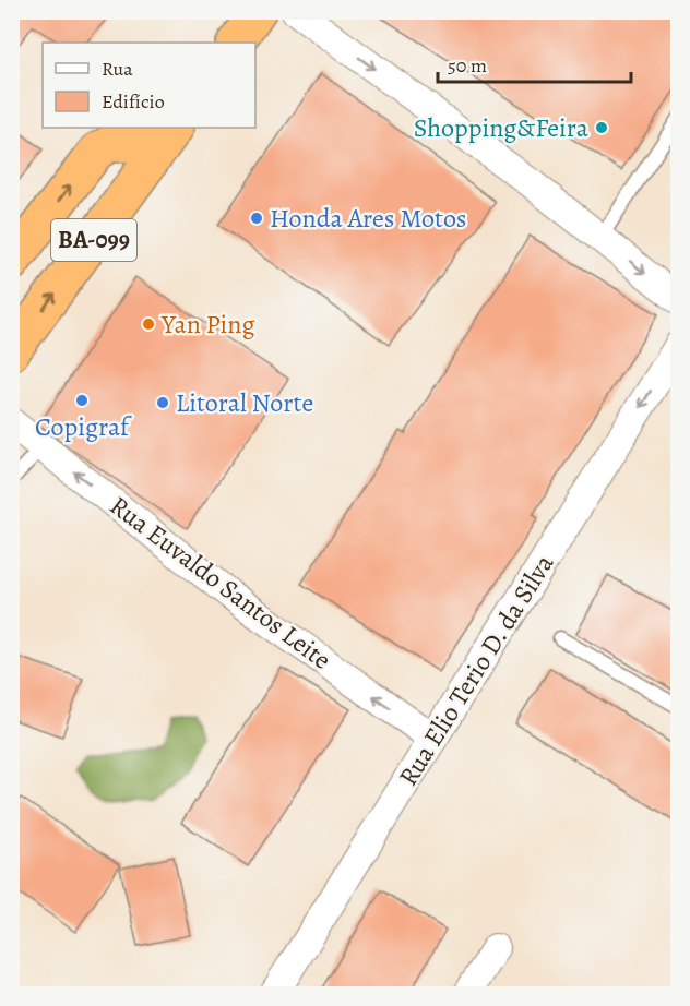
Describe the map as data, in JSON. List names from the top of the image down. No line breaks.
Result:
{"streets":{"highway":["BA-099"],"street":["Rua Euvaldo Santos Leite","Rua Elio Terio D. da Silva"]},"crossings":[["Rua Euvaldo Santos Leite","Rua Elio Terio D. da Silva"]],"one_way":["Rua Euvaldo Santos Leite","Rua Elio Terio D. da Silva"],"places":["Shopping&Feira","Honda Ares Motos","Yan Ping","Copigraf","Litoral Norte"],"legend":["Rua","Edifício"],"scale_bar":"50 m"}
